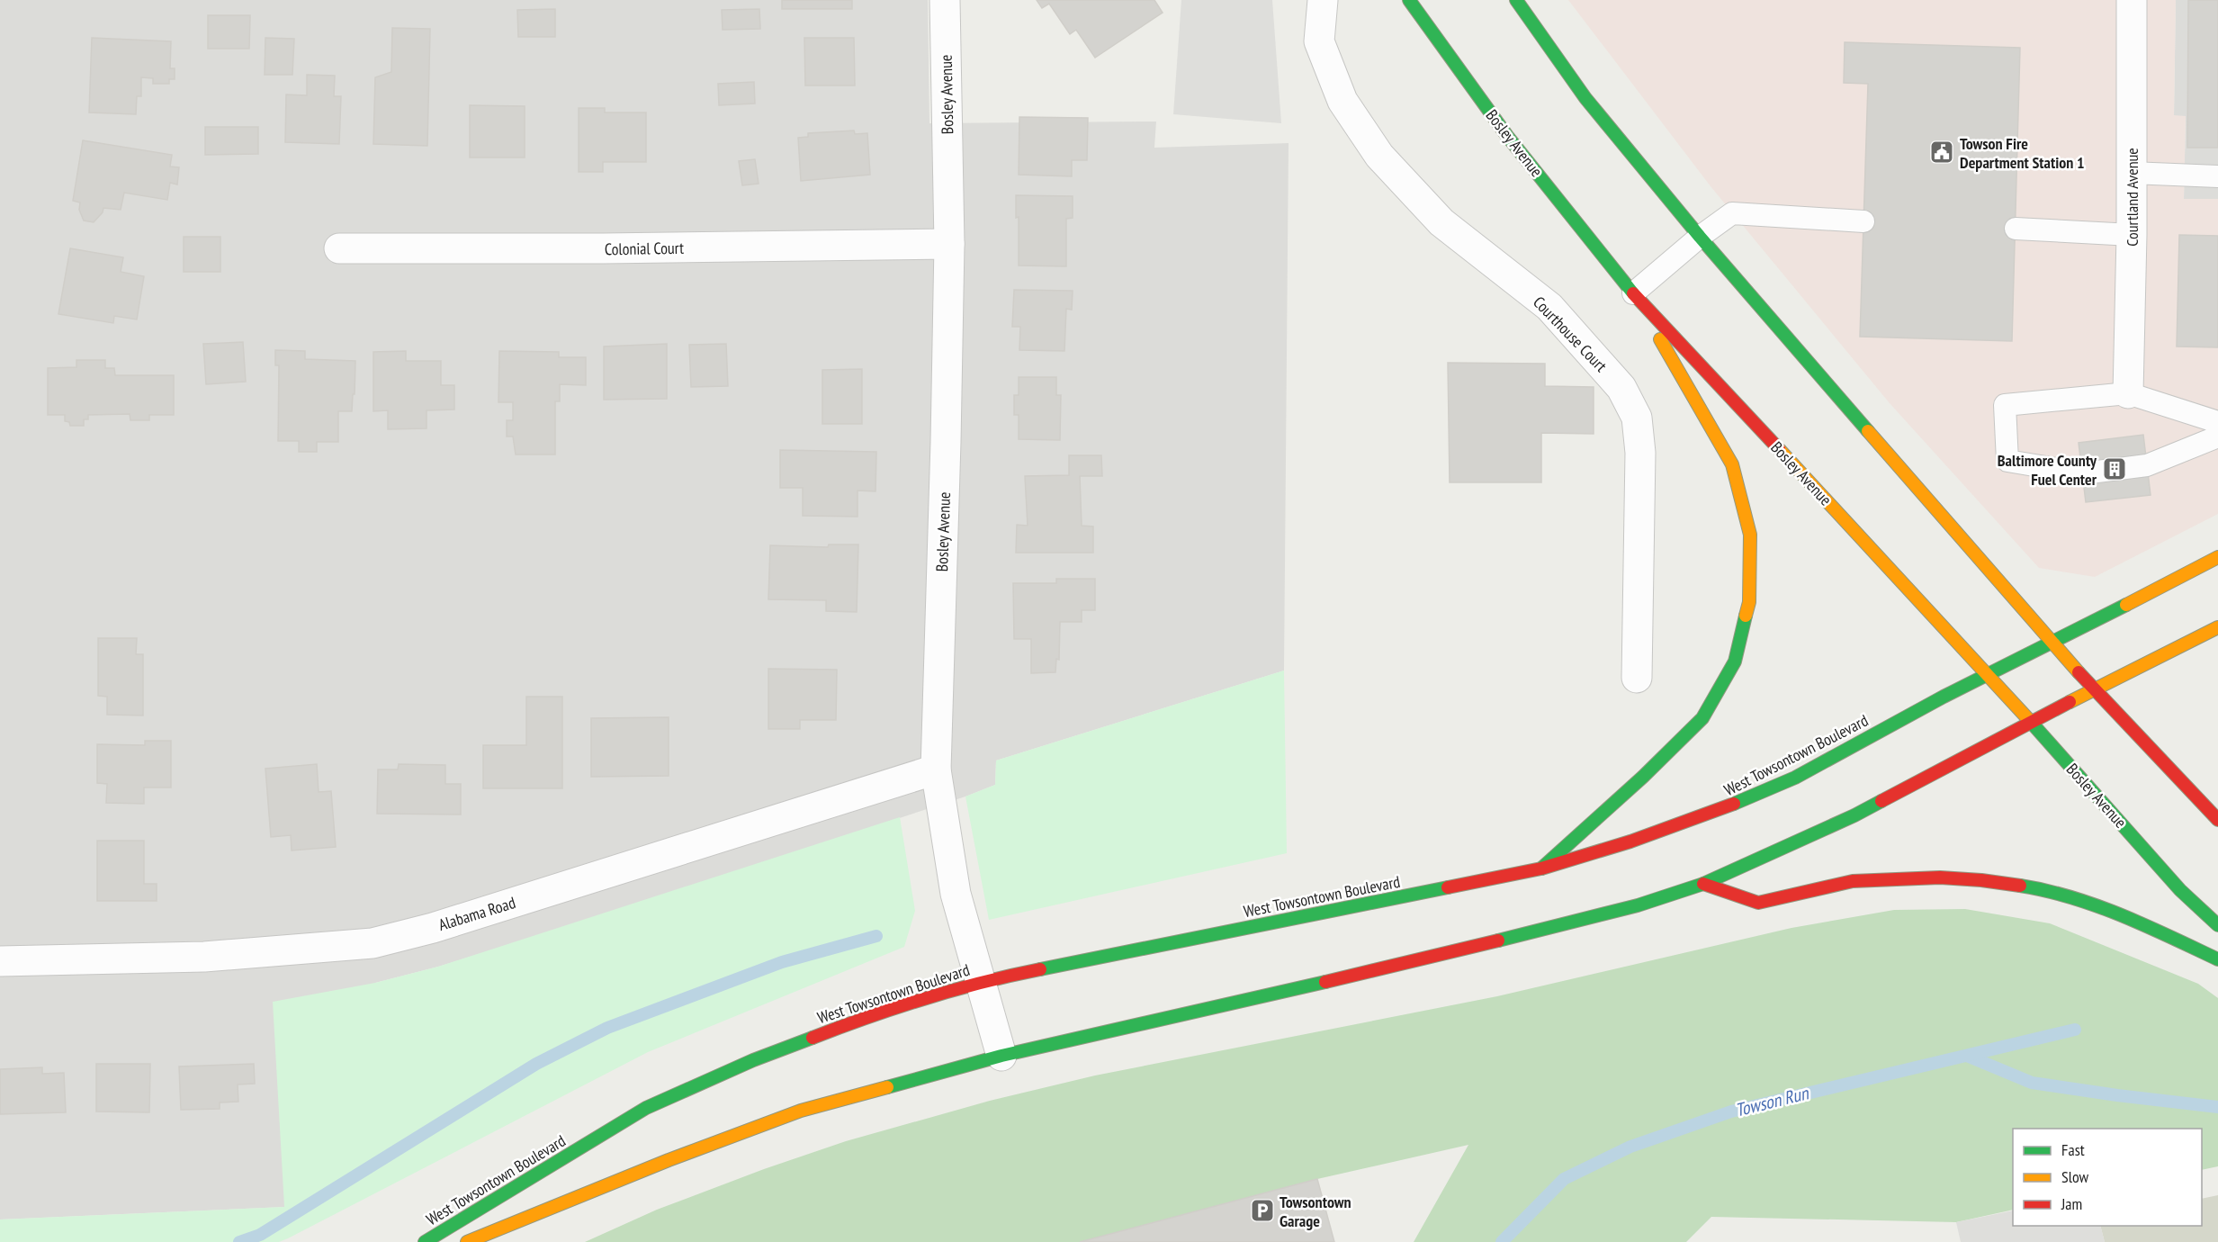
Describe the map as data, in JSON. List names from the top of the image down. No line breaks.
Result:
{"streets":{"main road":["Bosley Avenue","West Towsontown Boulevard"],"street":["Courtland Avenue","Colonial Court","Courthouse Court","Alabama Road"]},"crossings":[["Bosley Avenue","Colonial Court"],["Bosley Avenue","West Towsontown Boulevard"],["Bosley Avenue","Alabama Road"]],"water":["Towson Run"],"places":{"public building":["Towson Fire Department Station 1"],"building":["Baltimore County Fuel Center"],"parking":["Towsontown Garage"]},"legend":["Fast","Slow","Jam"]}
